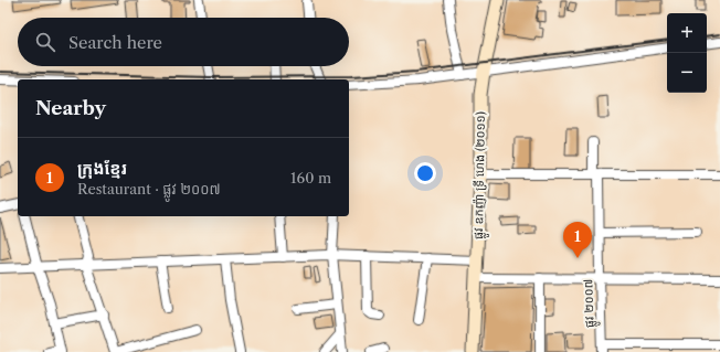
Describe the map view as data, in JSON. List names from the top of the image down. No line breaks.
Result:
{"streets":{"main road":["ផ្លូវ ឧកញ៉ា ទ្រី ហេង (២០១១)"],"street":["ផ្លូវ ២០០៧"]},"page":{"map_buttons":["+","−"],"search":"Search here","heading":"Nearby","list":[{"mark":"1","name":"ក្រុងខ្មែរ","note":"Restaurant · ផ្លូវ ២០០៧","value":"160 m"}],"pins":"1"}}
